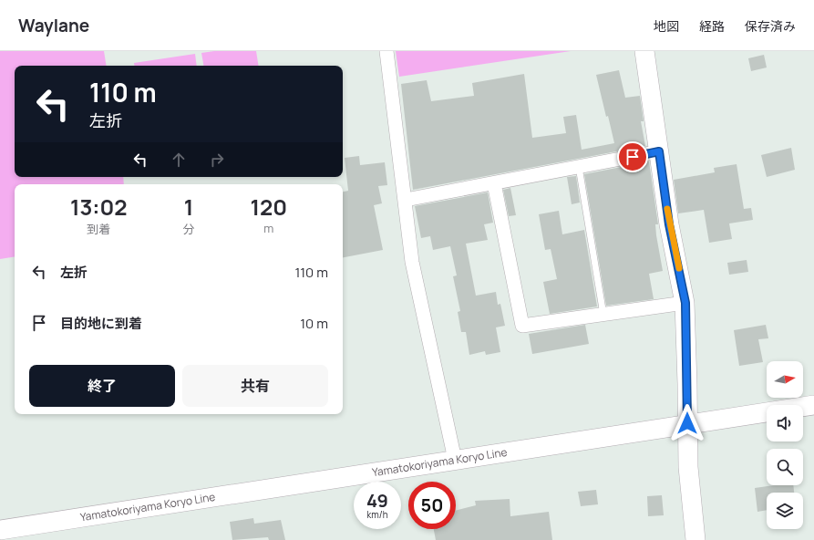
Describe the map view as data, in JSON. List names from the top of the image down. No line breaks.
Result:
{"streets":{"main road":["Yamatokoriyama Koryo Line"]},"north":"right","page":{"header":"Waylane","nav":["地図","経路","保存済み"],"turn":["110 m","左折"],"eta":["13:02","到着","1","分","120","m"],"list":[{"name":"左折","value":"110 m"},{"name":"目的地に到着","value":"10 m"}],"buttons":["終了","共有"],"speed":"49 km/h","limit":"50"}}
